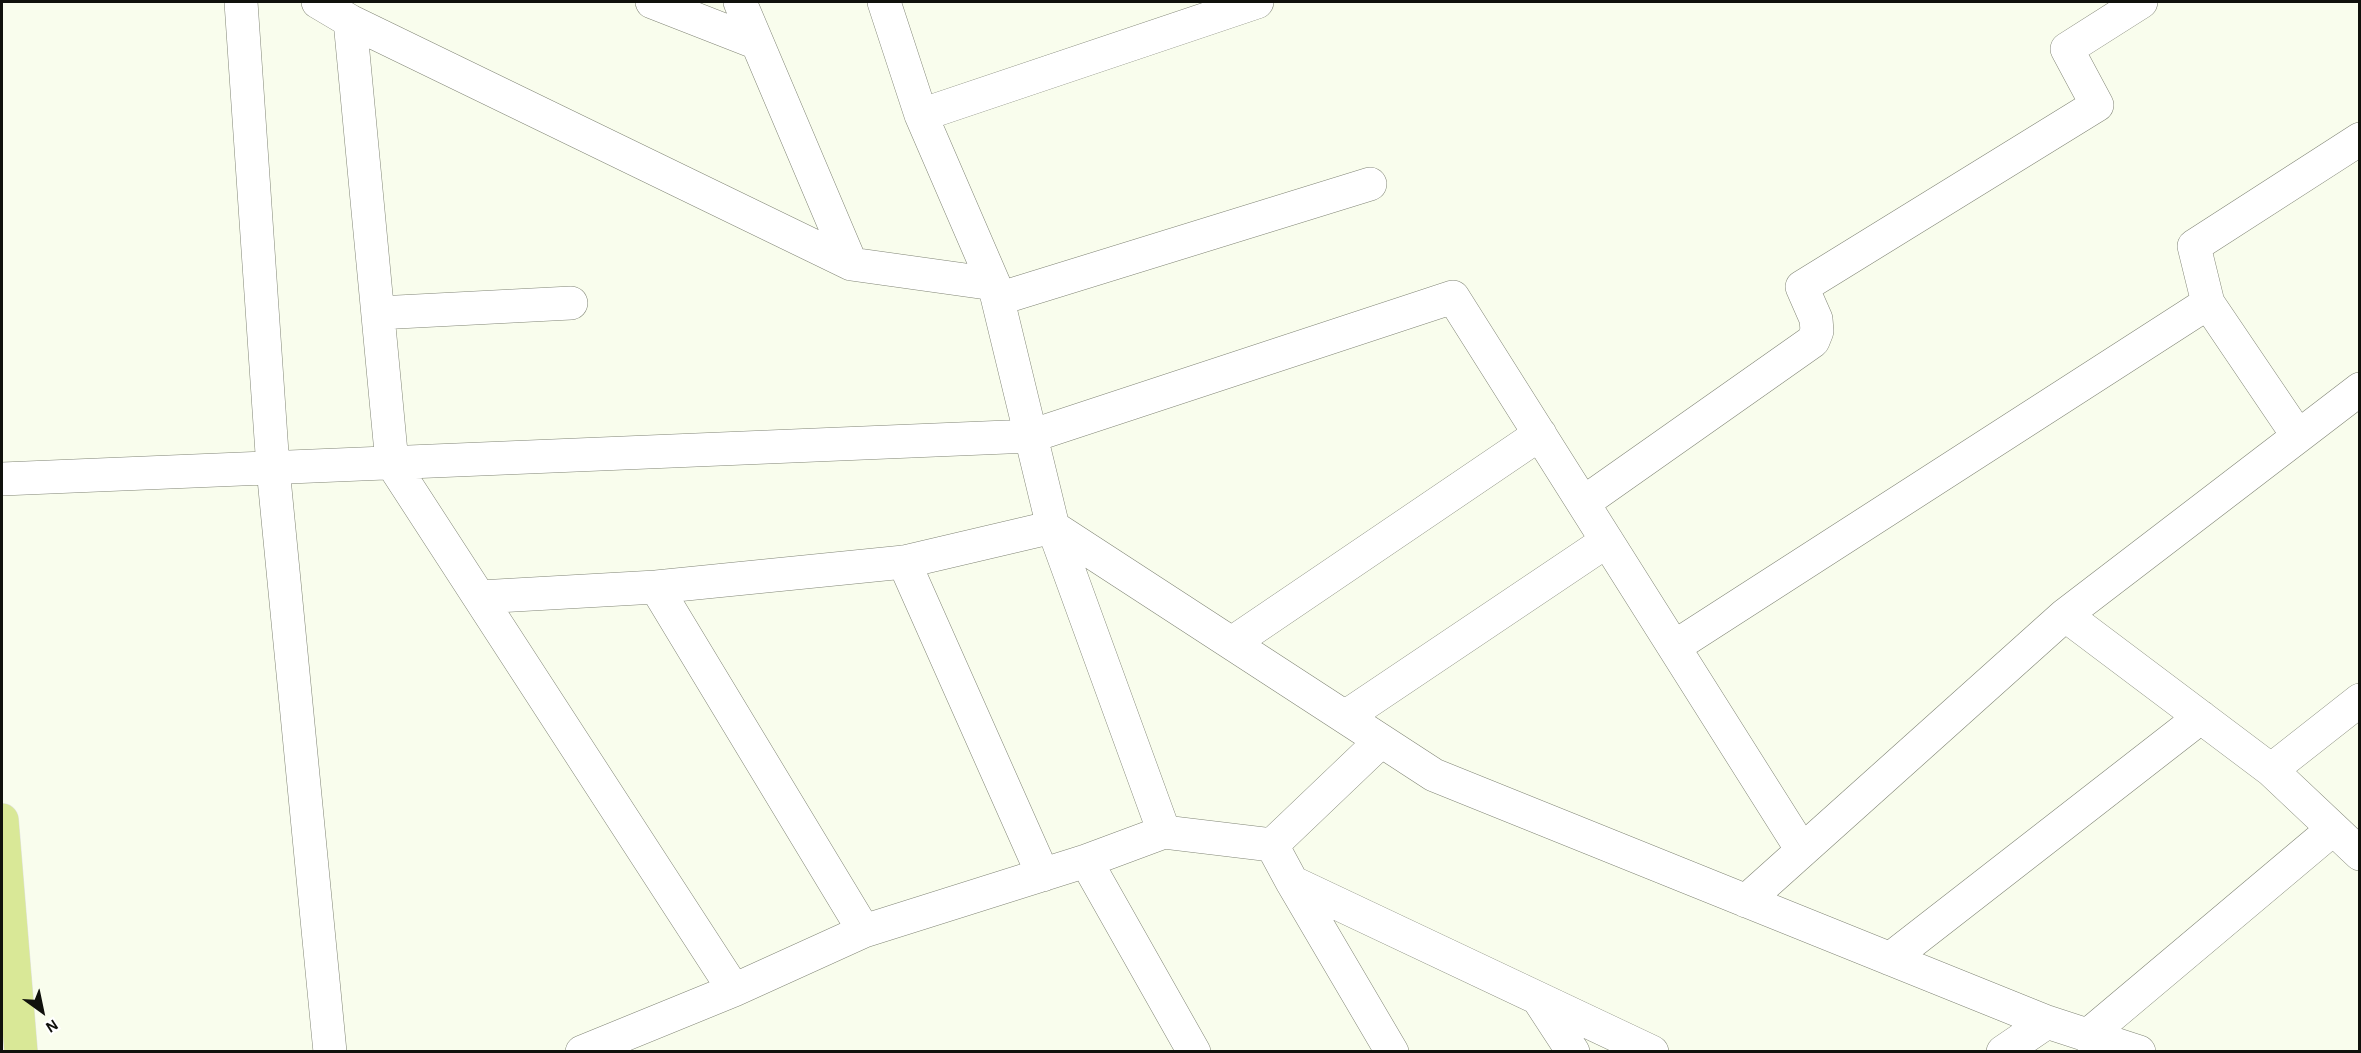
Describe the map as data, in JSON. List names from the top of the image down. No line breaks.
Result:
{"north":"bottom right"}
